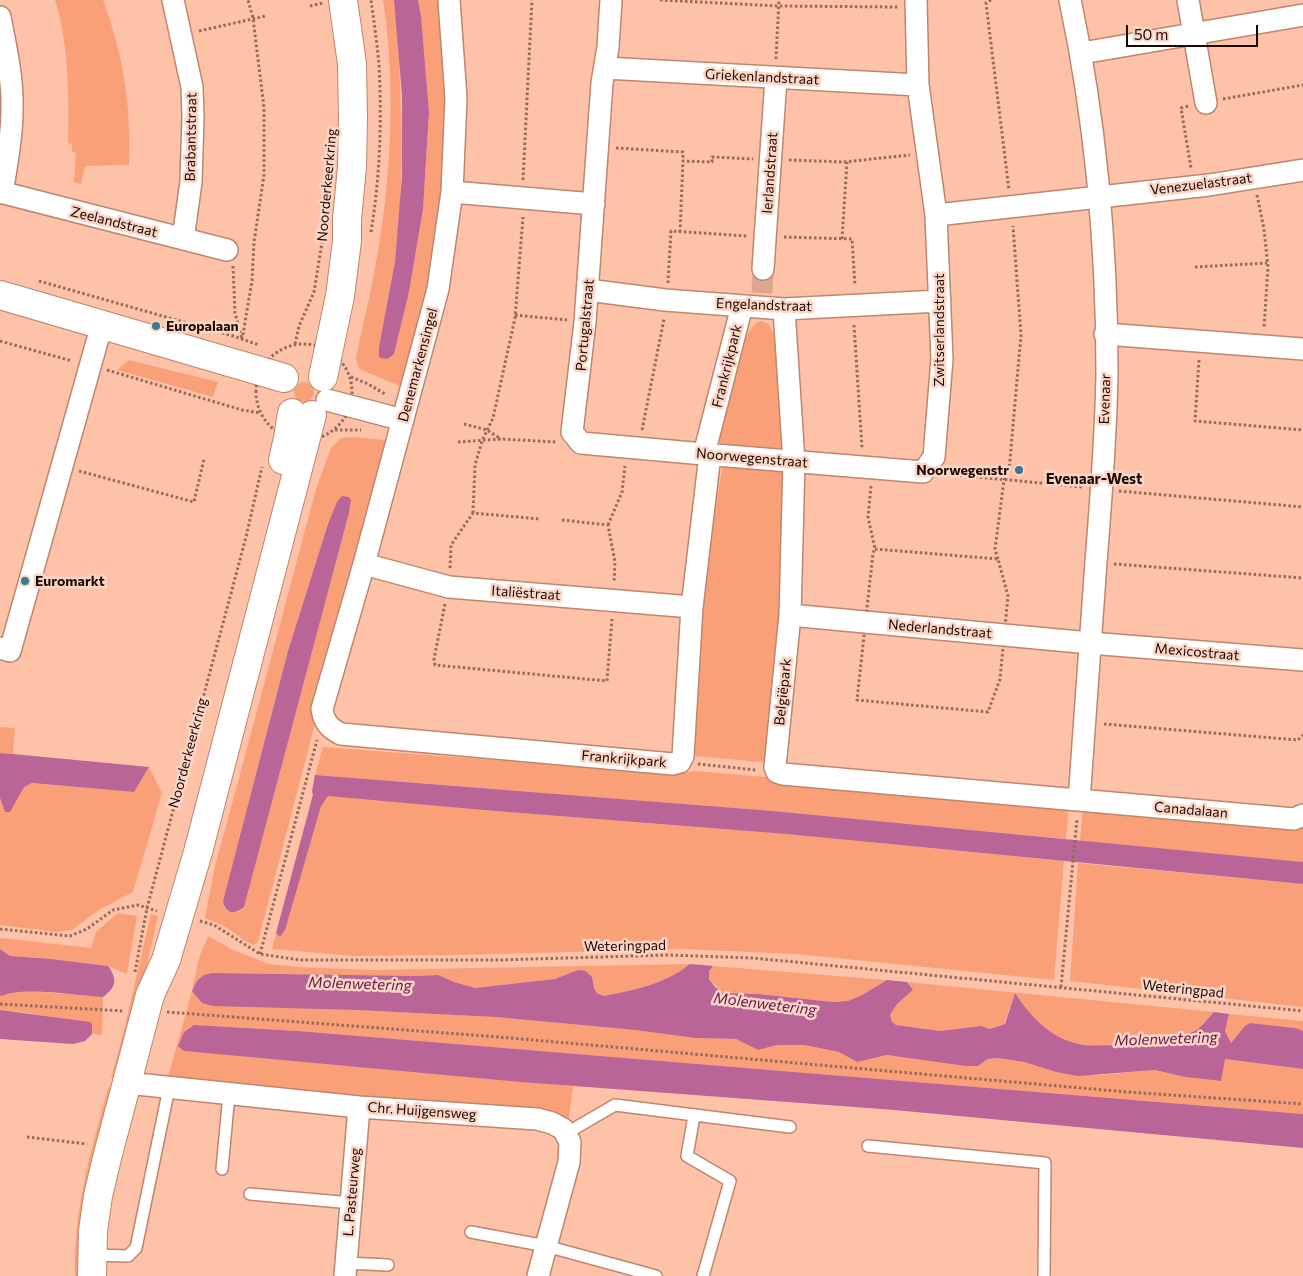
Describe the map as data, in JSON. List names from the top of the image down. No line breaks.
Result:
{"streets":{"street":["Griekenlandstraat","Brabantstraat","Ierlandstraat","Venezuelastraat","Noorderkeerkring","Zeelandstraat","Engelandstraat","Portugalstraat","Zwitserlandstraat","Denemarkensingel","Frankrijkpark","Evenaar","Noorwegenstraat","Italiëstraat","Nederlandstraat","Mexicostraat","Belgiëpark","Canadalaan","Chr. Huijgensweg","L. Pasteurweg"],"path":["Weteringpad"]},"crossings":[["Griekenlandstraat","Ierlandstraat"],["Griekenlandstraat","Portugalstraat"],["Griekenlandstraat","Zwitserlandstraat"],["Brabantstraat","Zeelandstraat"],["Venezuelastraat","Evenaar"],["Noorderkeerkring","Chr. Huijgensweg"],["Engelandstraat","Portugalstraat"],["Engelandstraat","Zwitserlandstraat"],["Engelandstraat","Frankrijkpark"],["Engelandstraat","Belgiëpark"],["Portugalstraat","Noorwegenstraat"],["Zwitserlandstraat","Noorwegenstraat"],["Denemarkensingel","Frankrijkpark"],["Denemarkensingel","Italiëstraat"],["Frankrijkpark","Noorwegenstraat"],["Frankrijkpark","Italiëstraat"],["Evenaar","Nederlandstraat"],["Evenaar","Mexicostraat"],["Evenaar","Canadalaan"],["Noorwegenstraat","Belgiëpark"],["Nederlandstraat","Mexicostraat"],["Nederlandstraat","Belgiëpark"],["Chr. Huijgensweg","L. Pasteurweg"]],"districts":["Evenaar-West"],"water":["Molenwetering"],"places":["Europalaan","Noorwegenstr","Euromarkt"],"scale_bar":"50 m"}
